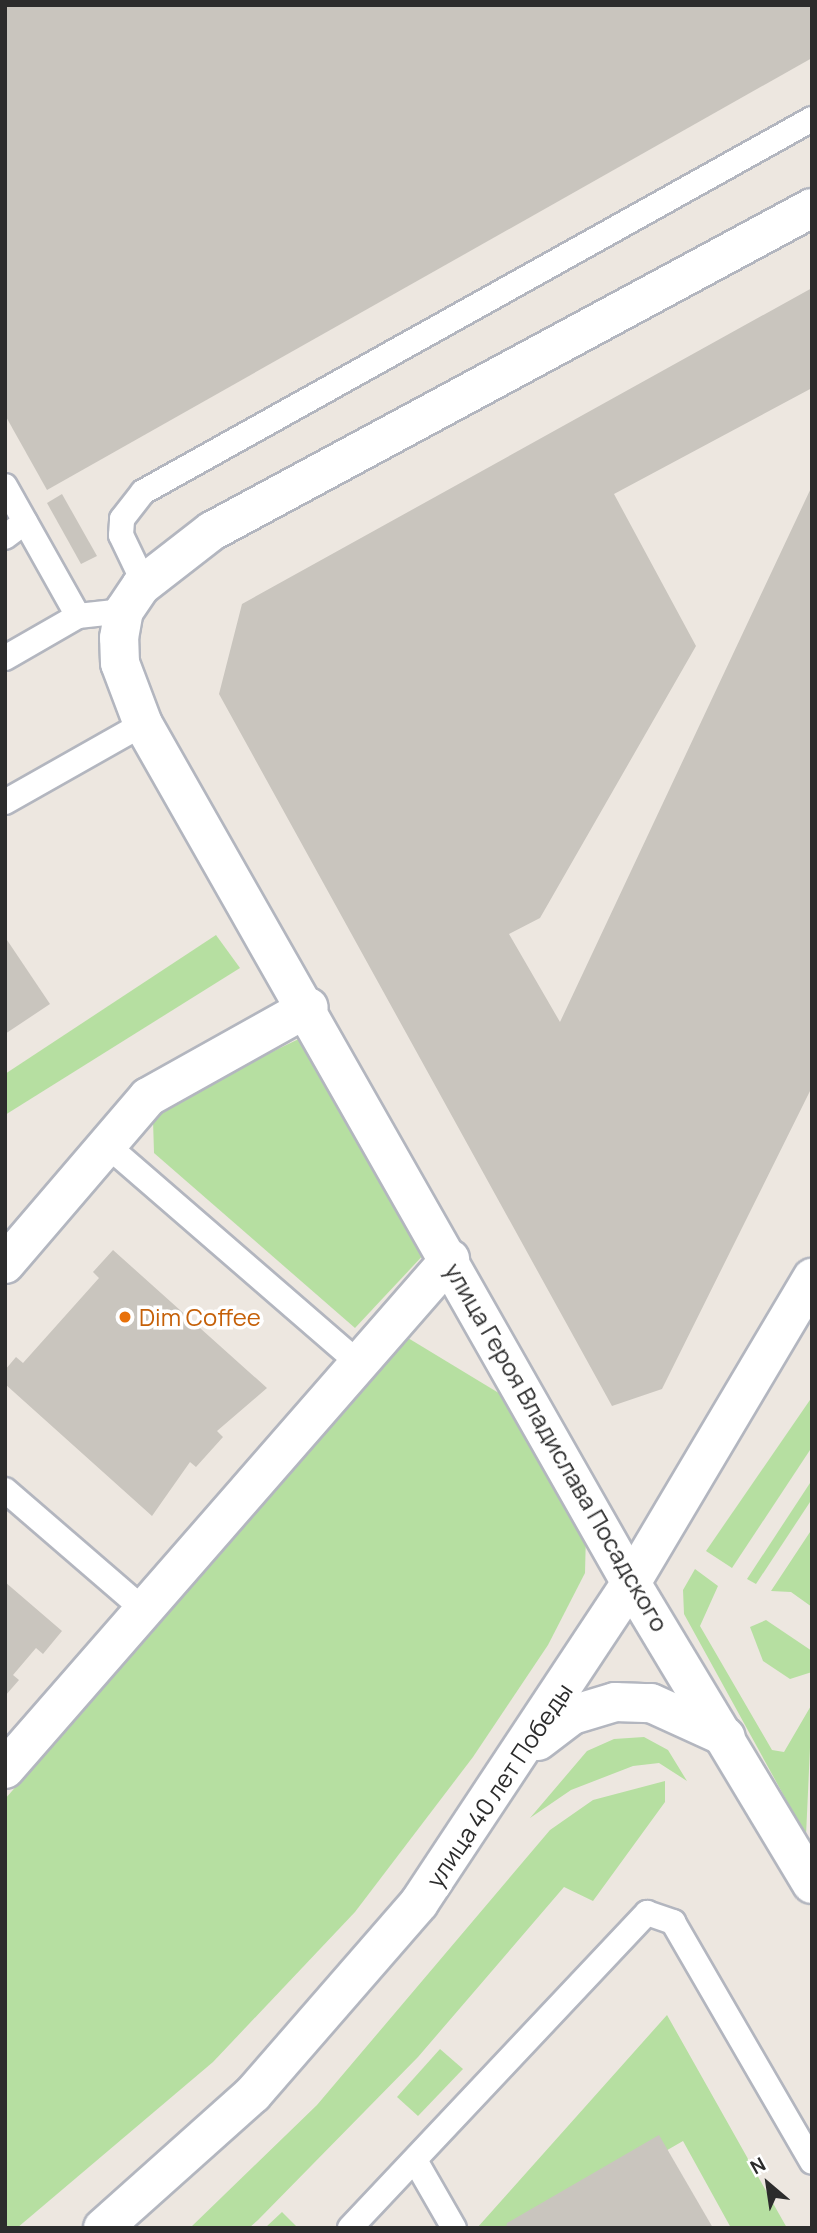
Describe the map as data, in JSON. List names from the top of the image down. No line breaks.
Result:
{"streets":{"street":["улица Героя Владислава Посадского","улица 40 лет Победы"]},"crossings":[["улица Героя Владислава Посадского","улица 40 лет Победы"]],"places":["Dim Coffee"],"north":"top left"}
